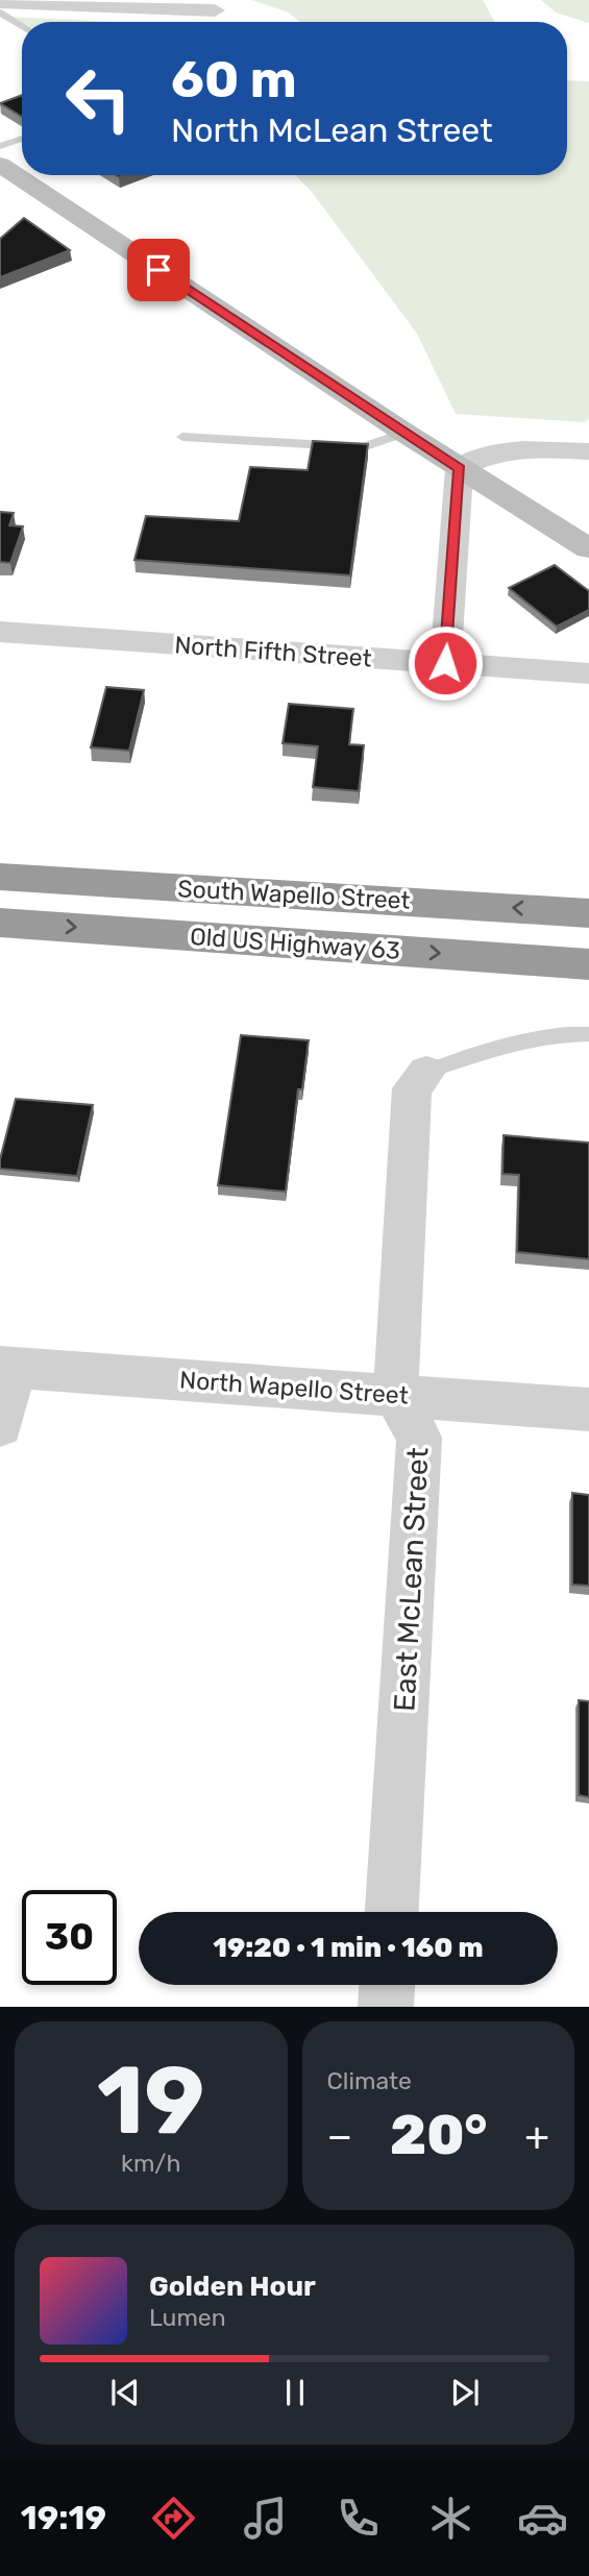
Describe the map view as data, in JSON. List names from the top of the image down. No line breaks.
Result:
{"streets":{"highway":["South Wapello Street","Old US Highway 63"],"street":["North Fifth Street","North Wapello Street","East McLean Street"]},"crossings":[["North Wapello Street","East McLean Street"]],"one_way":["South Wapello Street","Old US Highway 63"],"page":{"turn":["60 m","North McLean Street"],"limit":"30","trip":"19:20 · 1 min · 160 m","tile":[["19","km/h"],"Climate"],"heat":["−","20°","+"],"song":["Golden Hour","Lumen"],"tabs":"19:19"}}
